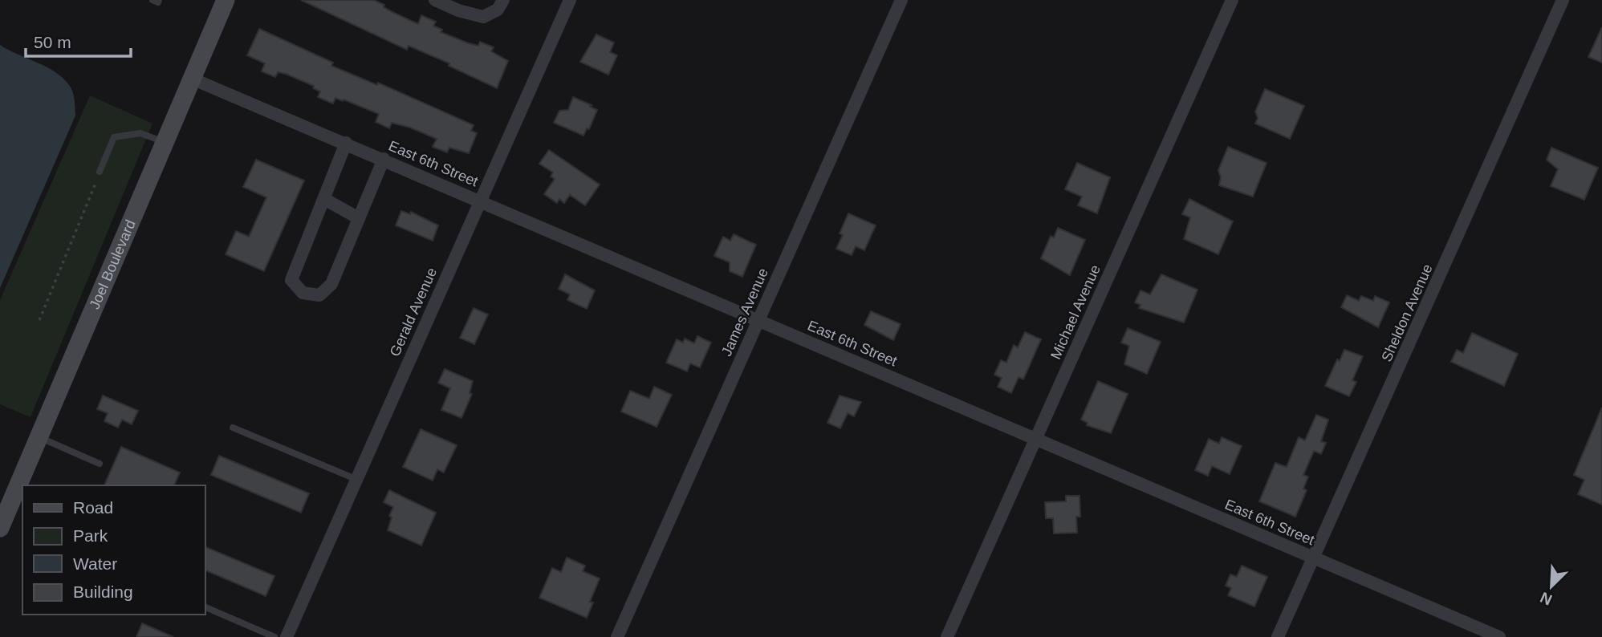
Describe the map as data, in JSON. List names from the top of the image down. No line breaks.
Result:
{"streets":{"main road":["Joel Boulevard"],"street":["East 6th Street","Gerald Avenue","James Avenue","Michael Avenue","Sheldon Avenue"]},"crossings":[["East 6th Street","Joel Boulevard"],["East 6th Street","Gerald Avenue"],["East 6th Street","James Avenue"],["East 6th Street","Michael Avenue"],["East 6th Street","Sheldon Avenue"]],"legend":["Road","Park","Water","Building"],"scale_bar":"50 m","north":"bottom left"}
